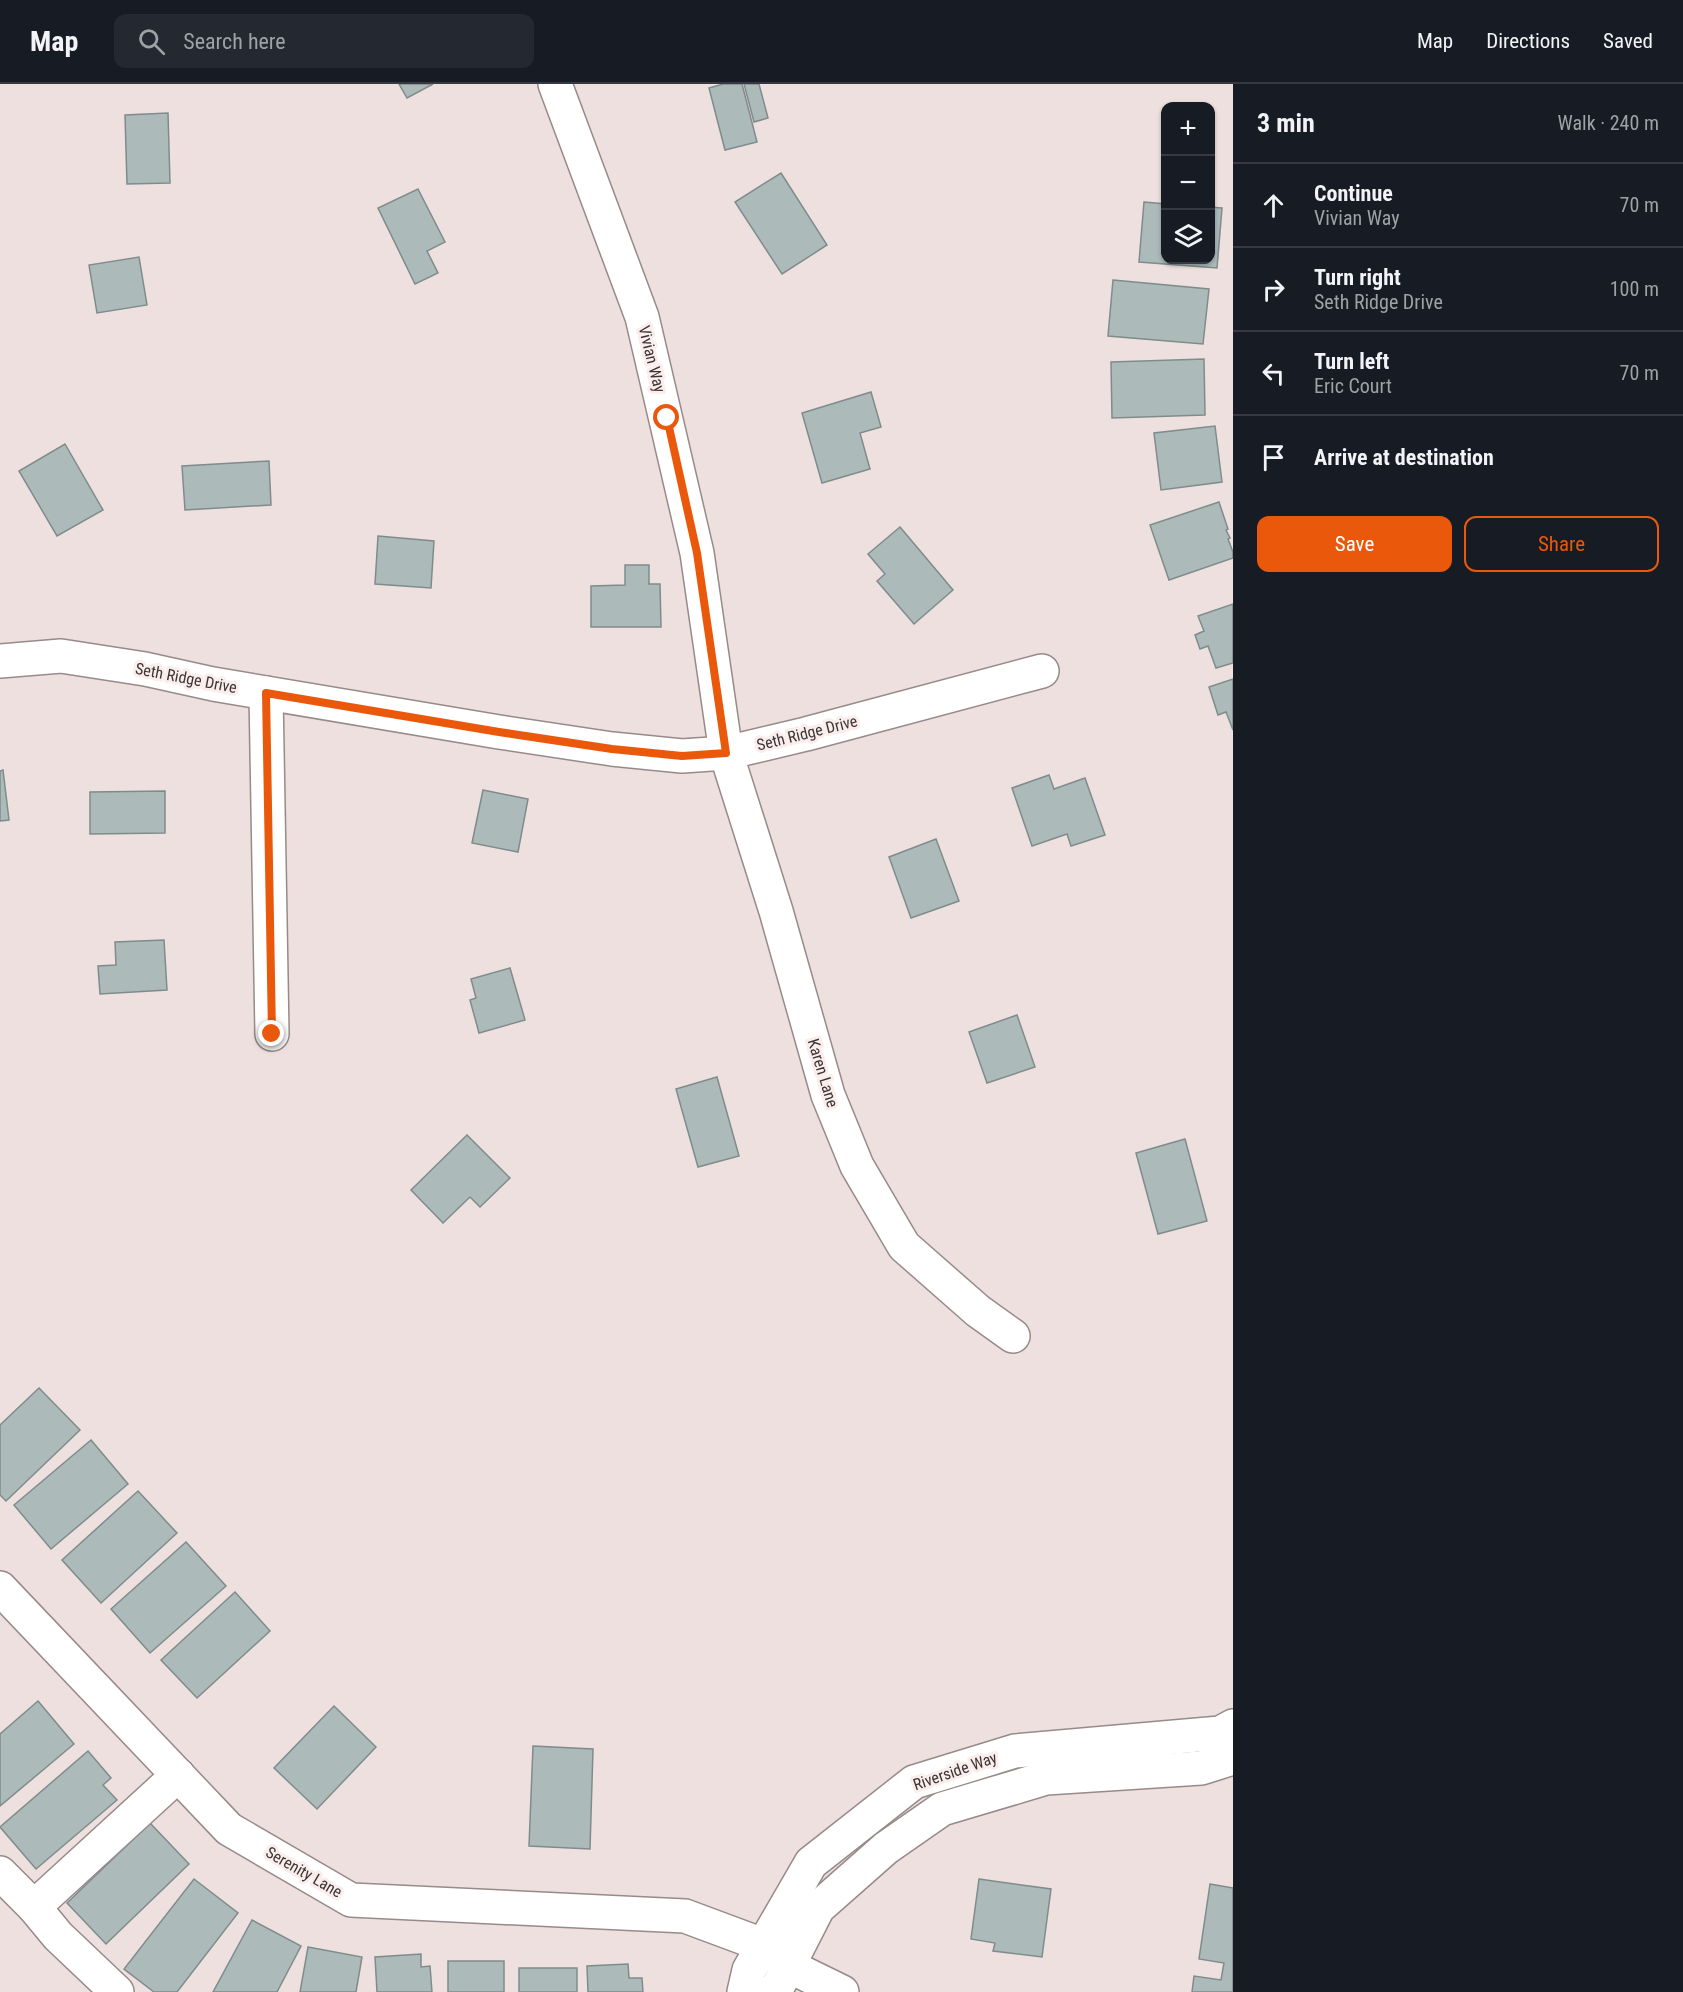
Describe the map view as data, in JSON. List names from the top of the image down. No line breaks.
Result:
{"streets":{"street":["Vivian Way","Seth Ridge Drive","Karen Lane","Riverside Way","Serenity Lane"]},"crossings":[["Vivian Way","Seth Ridge Drive"],["Vivian Way","Karen Lane"],["Seth Ridge Drive","Karen Lane"],["Riverside Way","Serenity Lane"]],"page":{"header":"Map","search":"Search here","nav":["Map","Directions","Saved"],"heading":["3 min","Walk · 240 m"],"map_buttons":["+","−"],"list":[["Continue","Vivian Way","70 m"],["Turn right","Seth Ridge Drive","100 m"],["Turn left","Eric Court","70 m"],"Arrive at destination"],"buttons":["Save","Share"]}}
